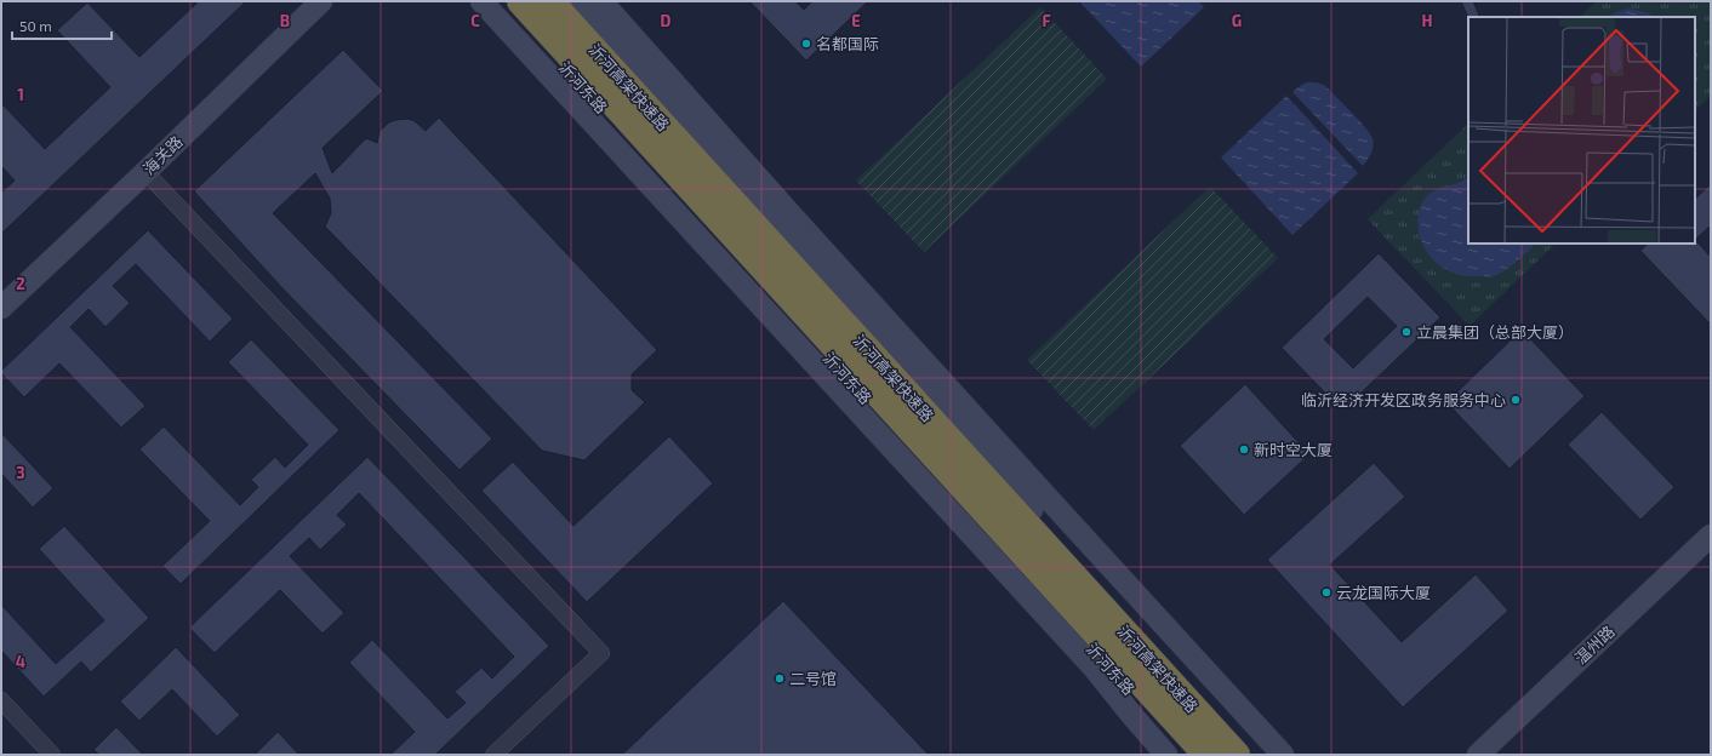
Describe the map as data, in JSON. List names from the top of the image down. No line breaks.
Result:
{"streets":{"highway":["沂河高架快速路"],"street":["沂河东路","海关路","温州路"]},"places":["名都国际","立晨集团（总部大厦）","临沂经济开发区政务服务中心","新时空大厦","云龙国际大厦","二号馆"],"scale_bar":"50 m","grid":{"columns":["B","C","D","E","F","G","H"],"rows":["1","2","3","4"]}}
